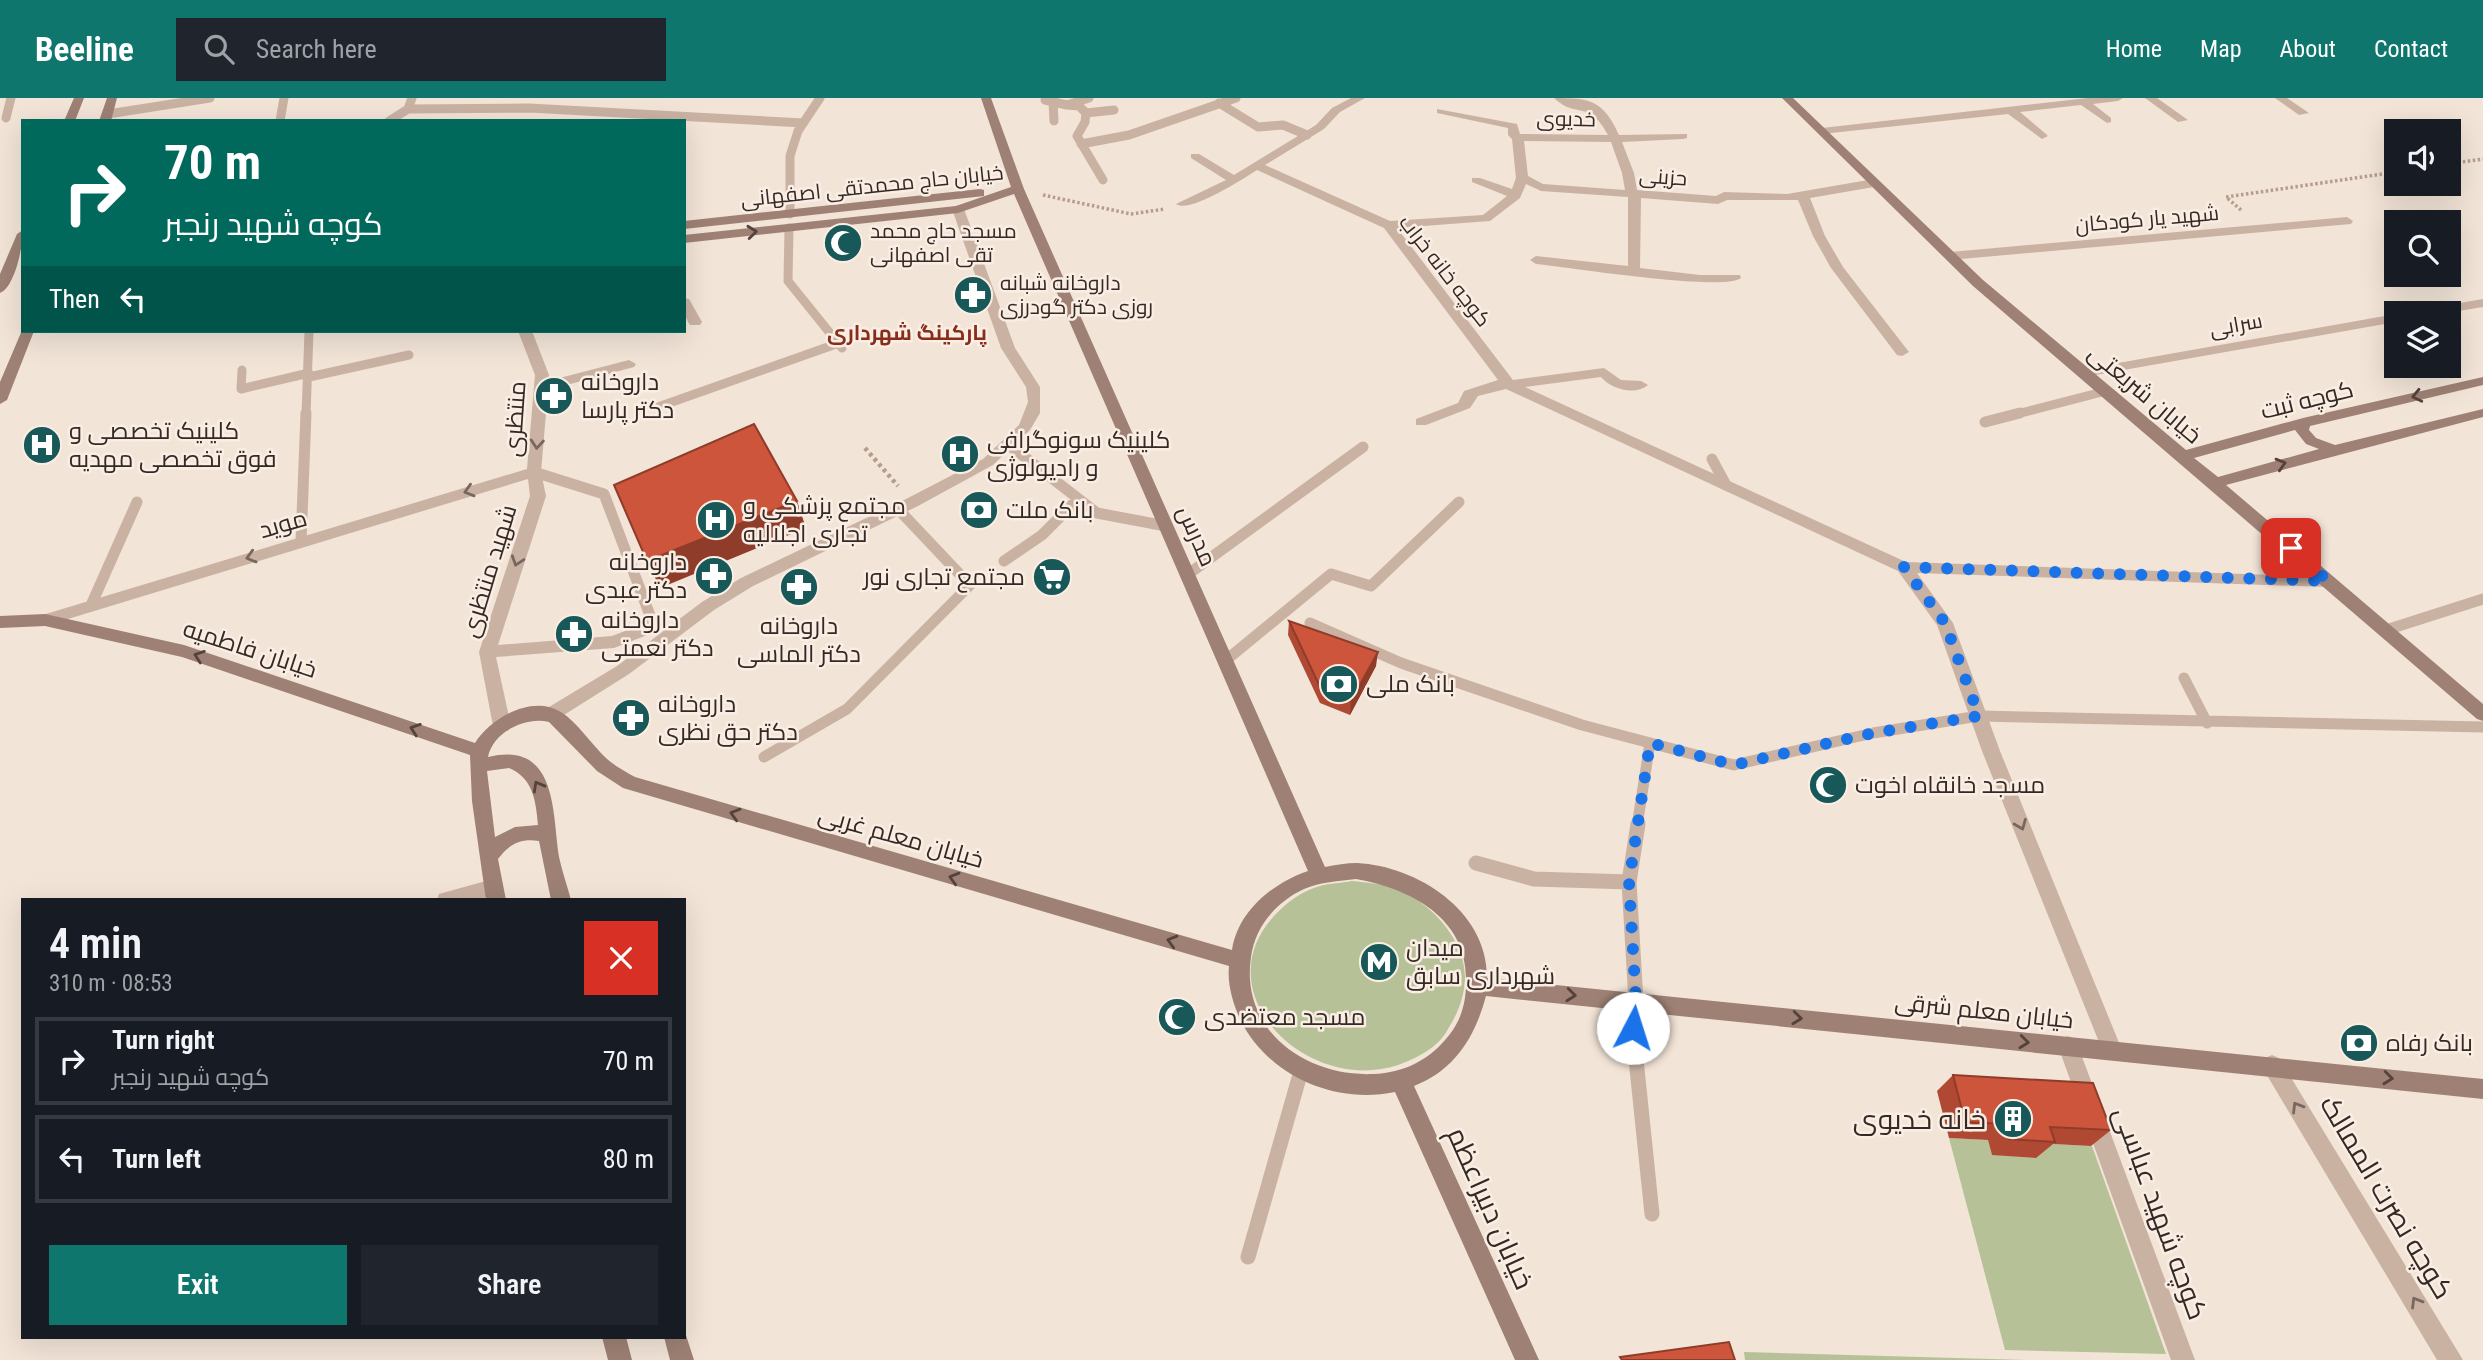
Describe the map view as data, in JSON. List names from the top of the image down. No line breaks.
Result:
{"streets":{"main road":["خیابان حاج محمدتقی اصفهانی","خیابان شریعتی","کوچه ثبت","مدرس","خیابان فاطمیه","خیابان معلم غربی","خیابان معلم شرقی","خیابان دبیراعظم"],"street":["خدیوی","حزینی","شهید یار کودکان","کوچه خانه خراب","سرابی","منتظری","موید","شهید منتظری","کوچه نصرت الممالک","کوچه شهید عباسی"]},"crossings":[["خدیوی","حزینی"],["حزینی","خیابان شریعتی"],["خیابان حاج محمدتقی اصفهانی","مدرس"],["شهید یار کودکان","خیابان شریعتی"],["سرابی","خیابان شریعتی"],["خیابان شریعتی","کوچه ثبت"],["منتظری","موید"],["منتظری","شهید منتظری"],["موید","شهید منتظری"],["موید","خیابان فاطمیه"],["مدرس","خیابان معلم غربی"],["مدرس","خیابان معلم شرقی"],["مدرس","خیابان دبیراعظم"],["خیابان معلم غربی","خیابان معلم شرقی"],["خیابان معلم غربی","خیابان دبیراعظم"],["خیابان معلم شرقی","کوچه نصرت الممالک"],["خیابان معلم شرقی","خیابان دبیراعظم"],["خیابان معلم شرقی","کوچه شهید عباسی"]],"one_way":["منتظری","موید","شهید منتظری","خیابان فاطمیه","خیابان معلم غربی","خیابان معلم شرقی","کوچه نصرت الممالک"],"districts":["پارکینگ شهرداری"],"places":{"mosque":["مسجد حاج محمد تقی اصفهانی","مسجد خانقاه اخوت","مسجد معتضدی"],"pharmacy":["داروخانه شبانه روزی دکتر گودرزی","داروخانه دکتر پارسا","داروخانه دکتر عبدی","داروخانه دکتر الماسی","داروخانه دکتر نعمتی","داروخانه دکتر حق نظری"],"hospital":["کلینیک تخصصی و فوق تخصصی مهدیه","کلینیک سونوگرافی و رادیولوژی","مجتمع پزشکی و تجاری اجلالیه"],"bank":["بانک ملت","بانک ملی","بانک رفاه"],"supermarket":["مجتمع تجاری نور"],"metro station":["میدان شهرداری سابق"],"building":["خانه خدیوی"]},"page":{"header":"Beeline","search":"Search here","nav":["Home","Map","About","Contact"],"turn":["70 m","کوچه شهید رنجبر"],"then":"Then","heading":["4 min","310 m · 08:53"],"list":[{"name":"Turn right","note":"کوچه شهید رنجبر","value":"70 m"},{"name":"Turn left","value":"80 m"}],"buttons":["Exit","Share"]}}
